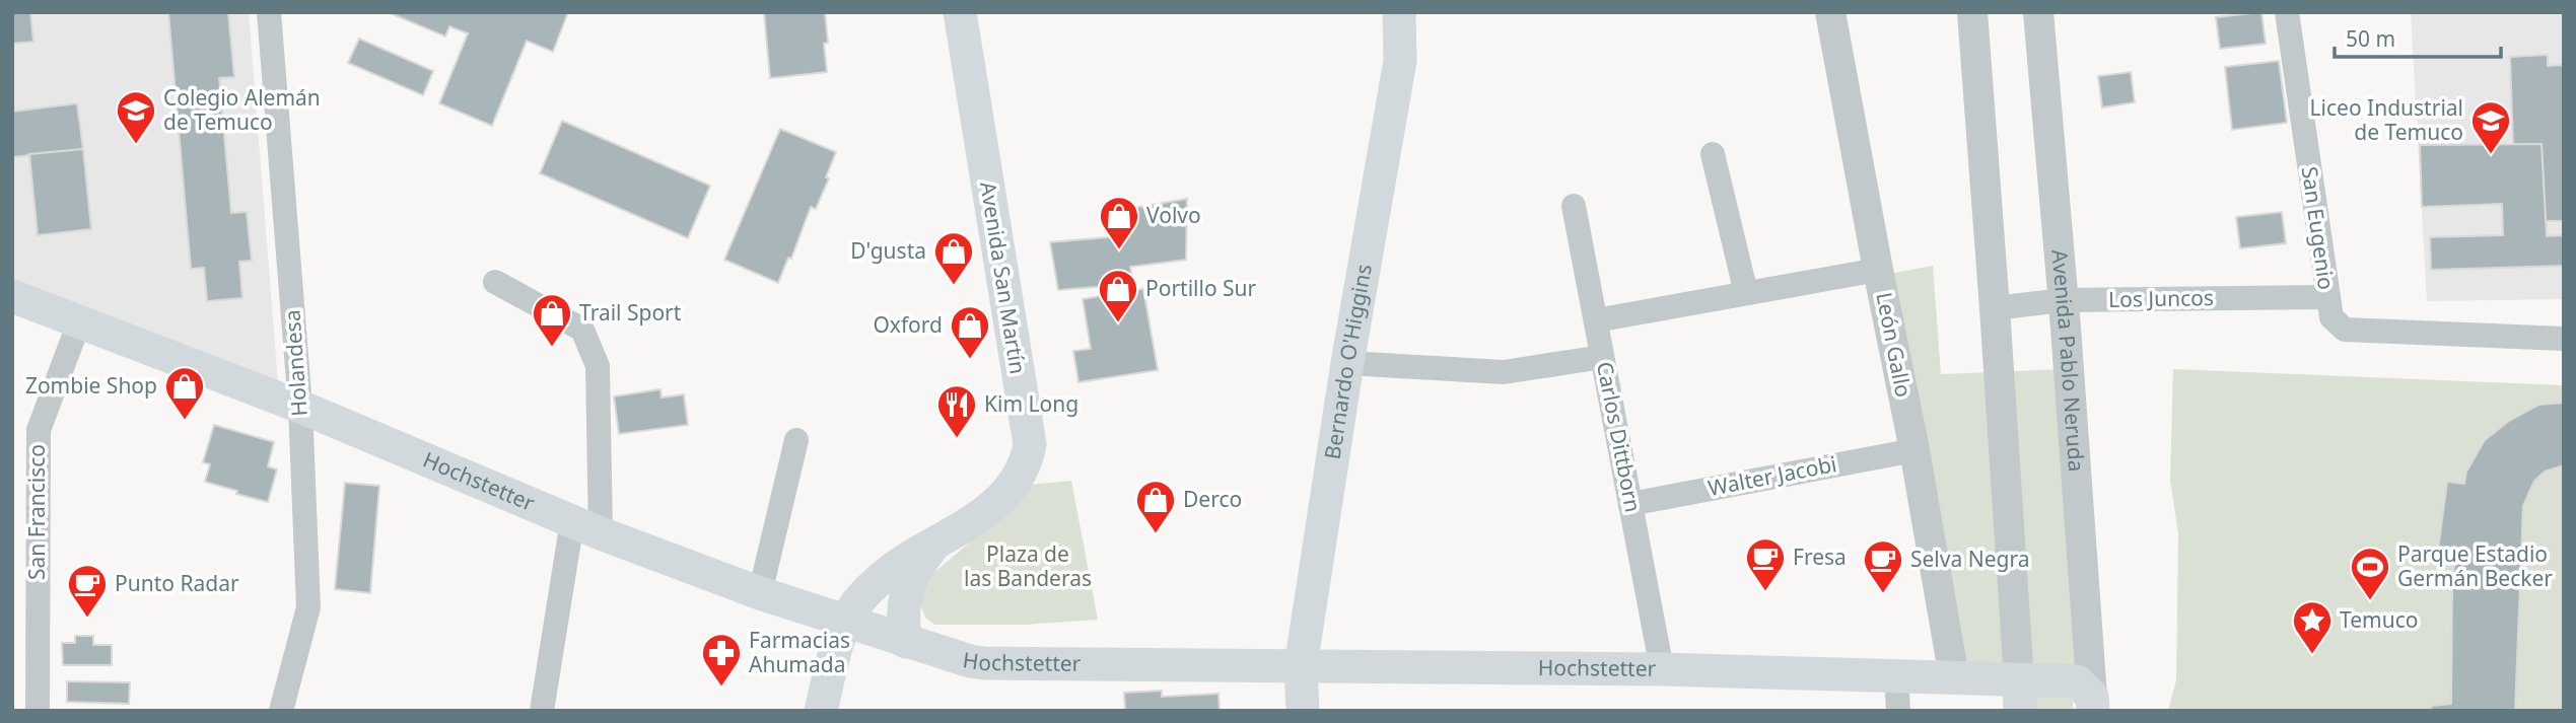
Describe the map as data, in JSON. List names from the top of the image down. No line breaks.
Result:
{"streets":{"main road":["Avenida San Martín","Bernardo O'Higgins","Hochstetter"],"street":["San Eugenio","Los Juncos","León Gallo","Avenida Pablo Neruda","Holandesa","Carlos Dittborn","Walter Jacobi","San Francisco"]},"crossings":[["San Eugenio","Los Juncos"],["Avenida San Martín","Hochstetter"],["Los Juncos","Avenida Pablo Neruda"],["León Gallo","Walter Jacobi"],["León Gallo","Hochstetter"],["Bernardo O'Higgins","Hochstetter"],["Avenida Pablo Neruda","Hochstetter"],["Holandesa","Hochstetter"],["Carlos Dittborn","Walter Jacobi"],["Carlos Dittborn","Hochstetter"],["Hochstetter","San Francisco"]],"parks":["Plaza de las Banderas"],"places":{"school or university":["Colegio Alemán de Temuco","Liceo Industrial de Temuco"],"shop":["Volvo","D'gusta","Portillo Sur","Trail Sport","Oxford","Zombie Shop","Derco"],"restaurant":["Kim Long"],"cafe":["Fresa","Selva Negra","Punto Radar"],"sports":["Parque Estadio Germán Becker"],"place":["Temuco"],"pharmacy":["Farmacias Ahumada"]},"scale_bar":"50 m"}
